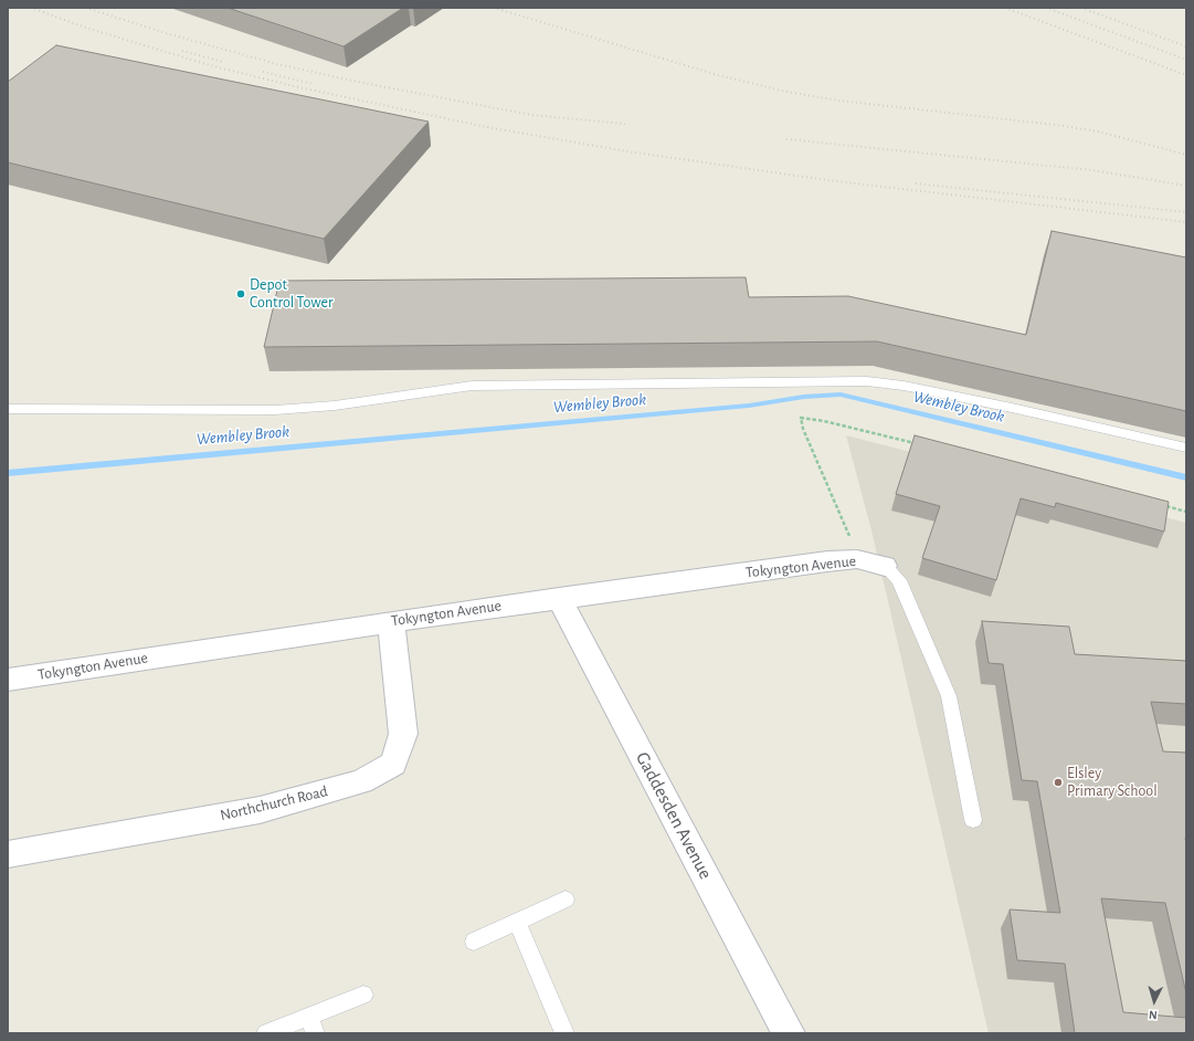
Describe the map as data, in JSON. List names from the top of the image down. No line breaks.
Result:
{"streets":{"street":["Tokyngton Avenue","Northchurch Road","Gaddesden Avenue"]},"crossings":[["Tokyngton Avenue","Northchurch Road"],["Tokyngton Avenue","Gaddesden Avenue"]],"water":["Wembley Brook"],"places":["Depot Control Tower","Elsley Primary School"],"north":"bottom"}
